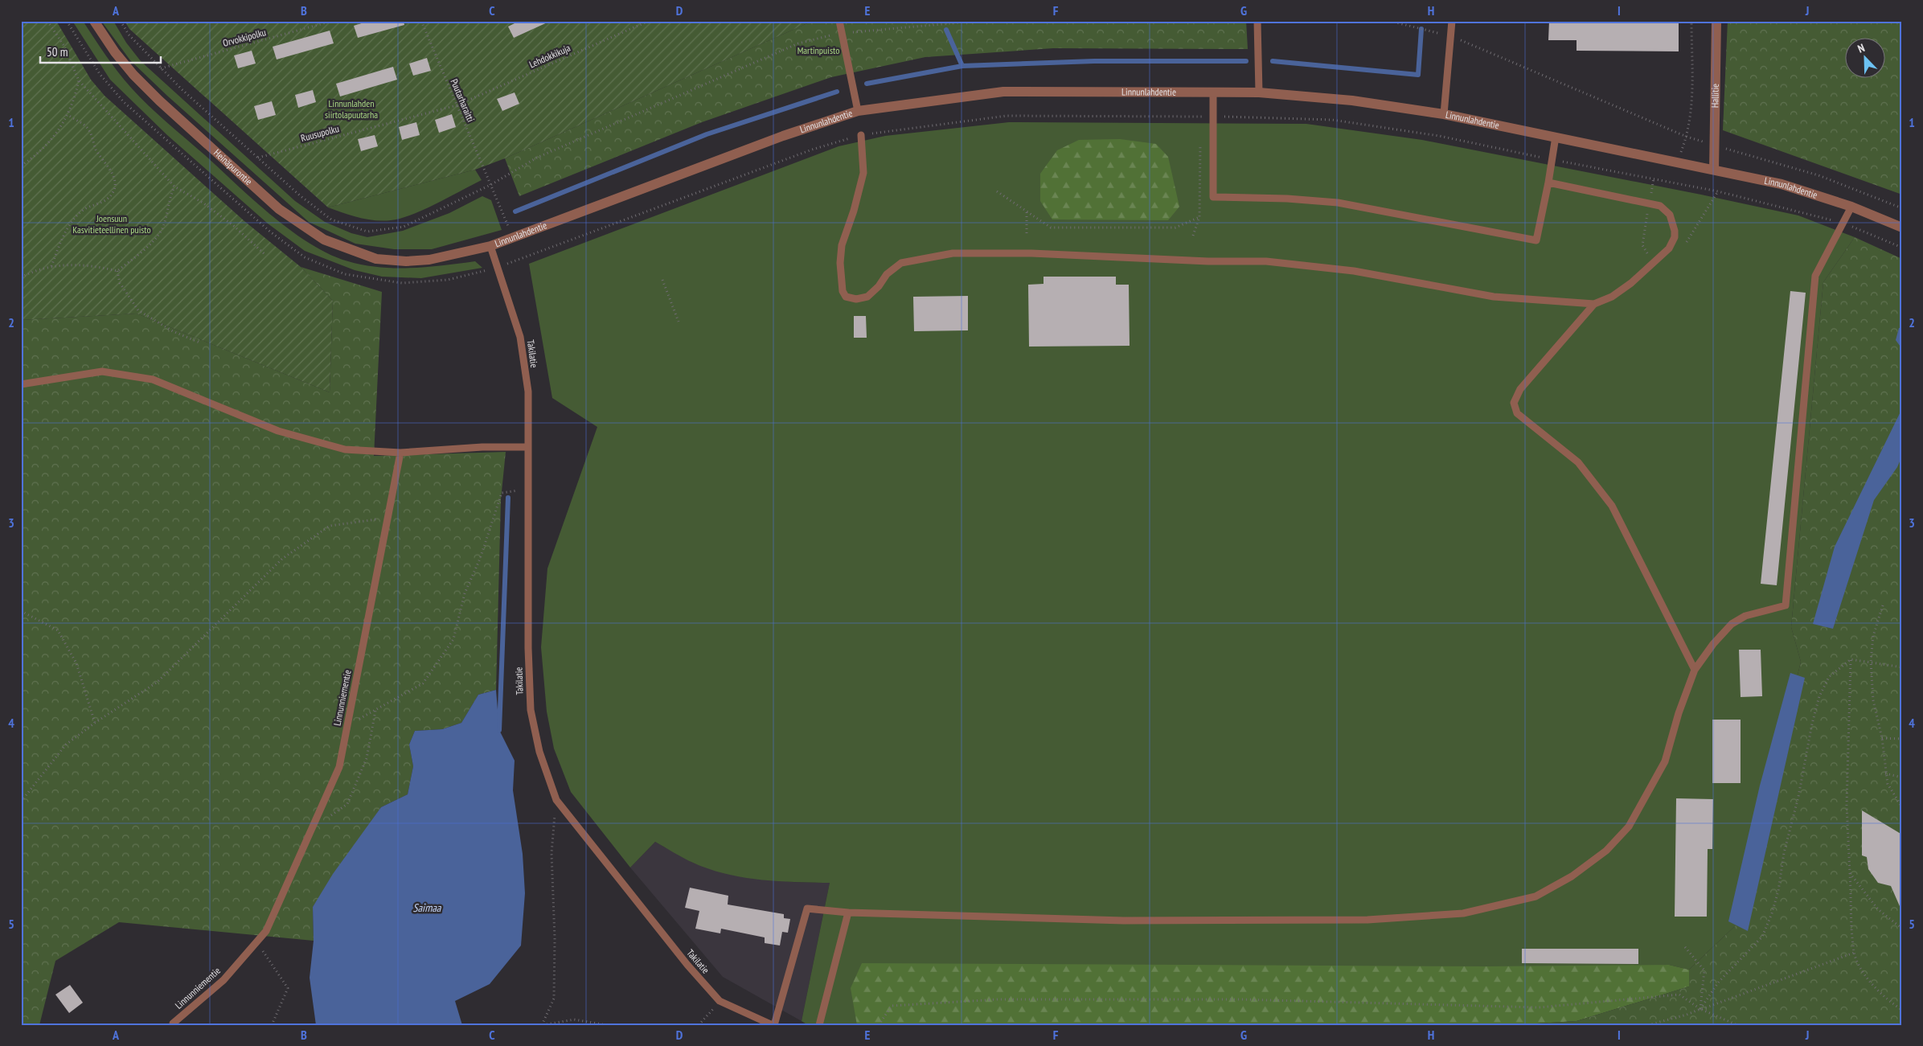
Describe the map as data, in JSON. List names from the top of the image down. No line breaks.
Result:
{"streets":{"street":["Linnunlahdentie","Hallitie","Heinäpurontie"],"lane":["Takilatie","Linnunniementie"],"path":["Orvokkipolku","Lehdokkikuja","Puutarharaitti","Ruusupolku"]},"crossings":[["Lehdokkikuja","Puutarharaitti"],["Lehdokkikuja","Ruusupolku"],["Linnunlahdentie","Hallitie"],["Linnunlahdentie","Puutarharaitti"],["Linnunlahdentie","Heinäpurontie"],["Linnunlahdentie","Takilatie"],["Puutarharaitti","Ruusupolku"]],"water":["Saimaa"],"parks":["Martinpuisto","Linnunlahden siirtolapuutarha","Joensuun Kasvitieteellinen puisto"],"scale_bar":"50 m","north":"top left","grid":{"columns":["A","B","C","D","E","F","G","H","I","J"],"rows":["1","2","3","4","5"]}}
